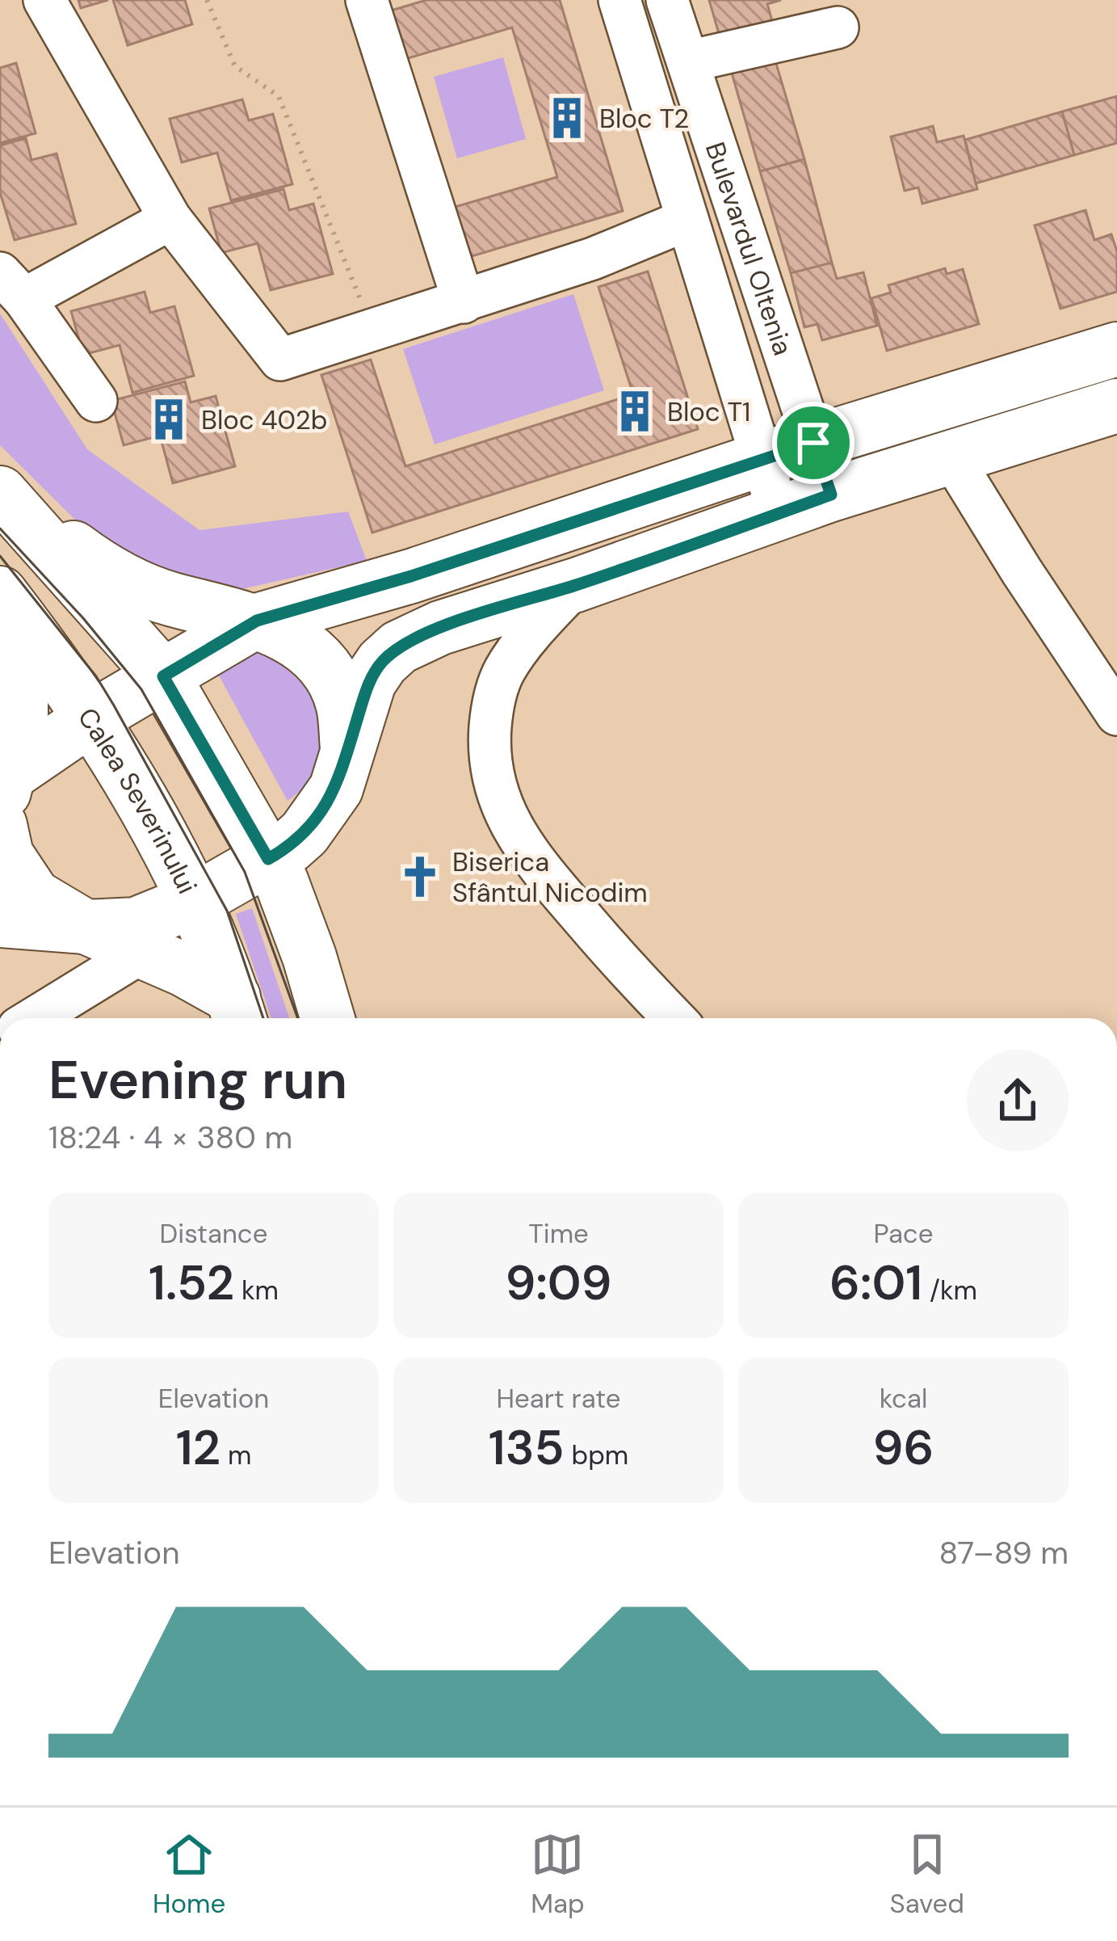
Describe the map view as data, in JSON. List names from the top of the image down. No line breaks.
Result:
{"streets":{"main road":["Calea Severinului"],"street":["Bulevardul Oltenia"]},"places":{"building":["Bloc T2","Bloc T1","Bloc 402b"],"church":["Biserica Sfântul Nicodim"]},"page":{"heading":["Evening run","18:24 · 4 × 380 m"],"stats":[["Distance","1.52 km"],["Time","9:09"],["Pace","6:01 /km"],["Elevation","12 m"],["Heart rate","135 bpm"],["kcal","96"]],"chart":["Elevation","87–89 m"],"tabs":["Home","Map","Saved"]}}
